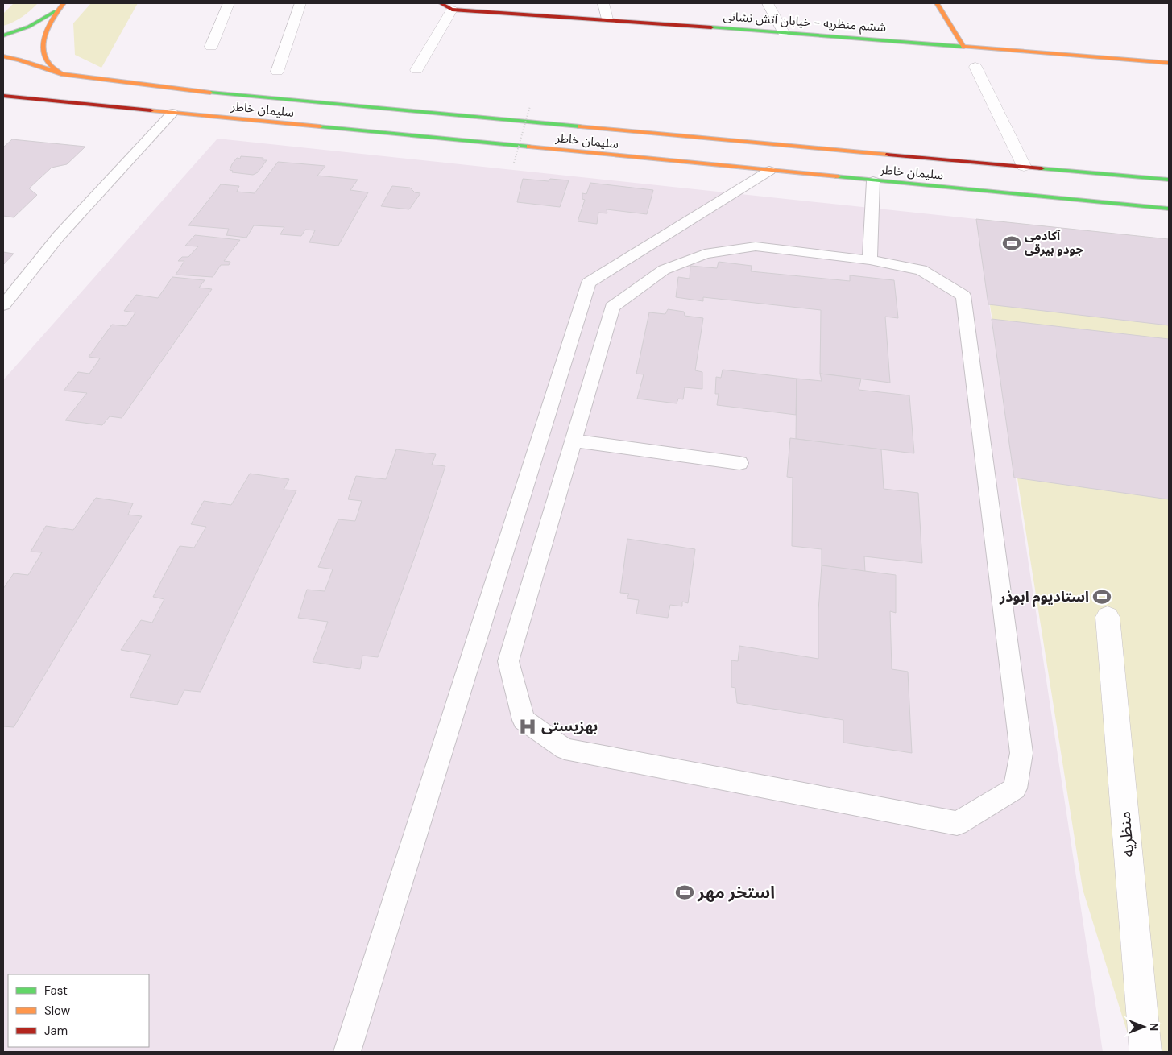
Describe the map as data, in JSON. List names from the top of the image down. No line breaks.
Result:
{"streets":{"main road":["ششم منظریه - خیابان آتش نشانی","سلیمان خاطر"],"street":["منظریه"]},"places":{"sports":["آکادمی جودو بیرقی","استادیوم ابوذر","استخر مهر"],"hospital":["بهزیستی"]},"legend":["Fast","Slow","Jam"],"north":"right"}
